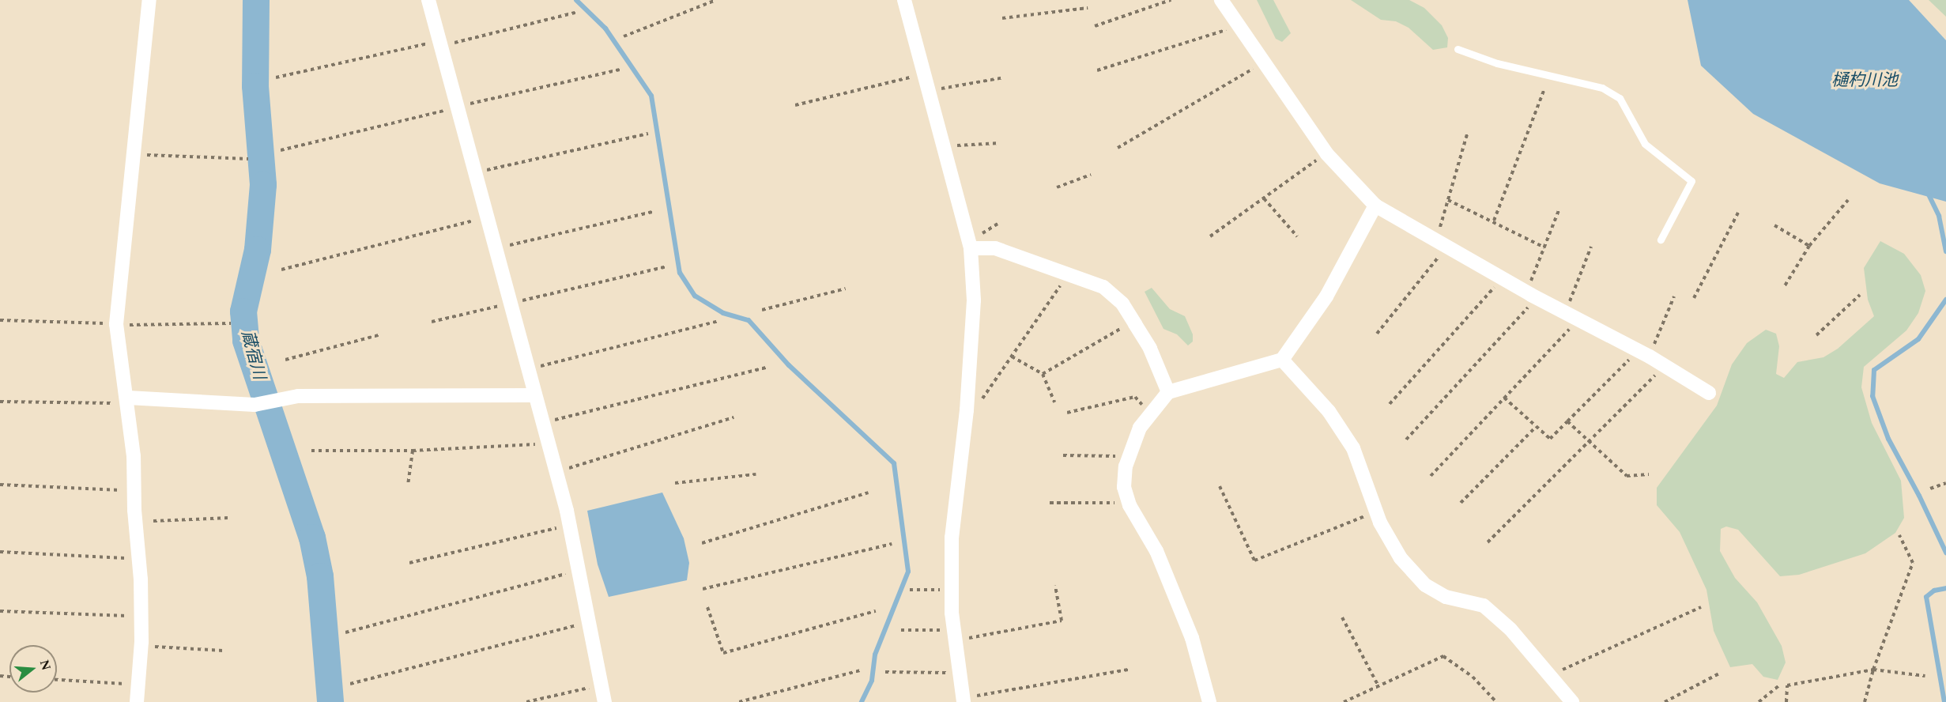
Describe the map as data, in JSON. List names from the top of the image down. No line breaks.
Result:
{"water":["樋杓川池","蔵宿川"],"north":"right"}
